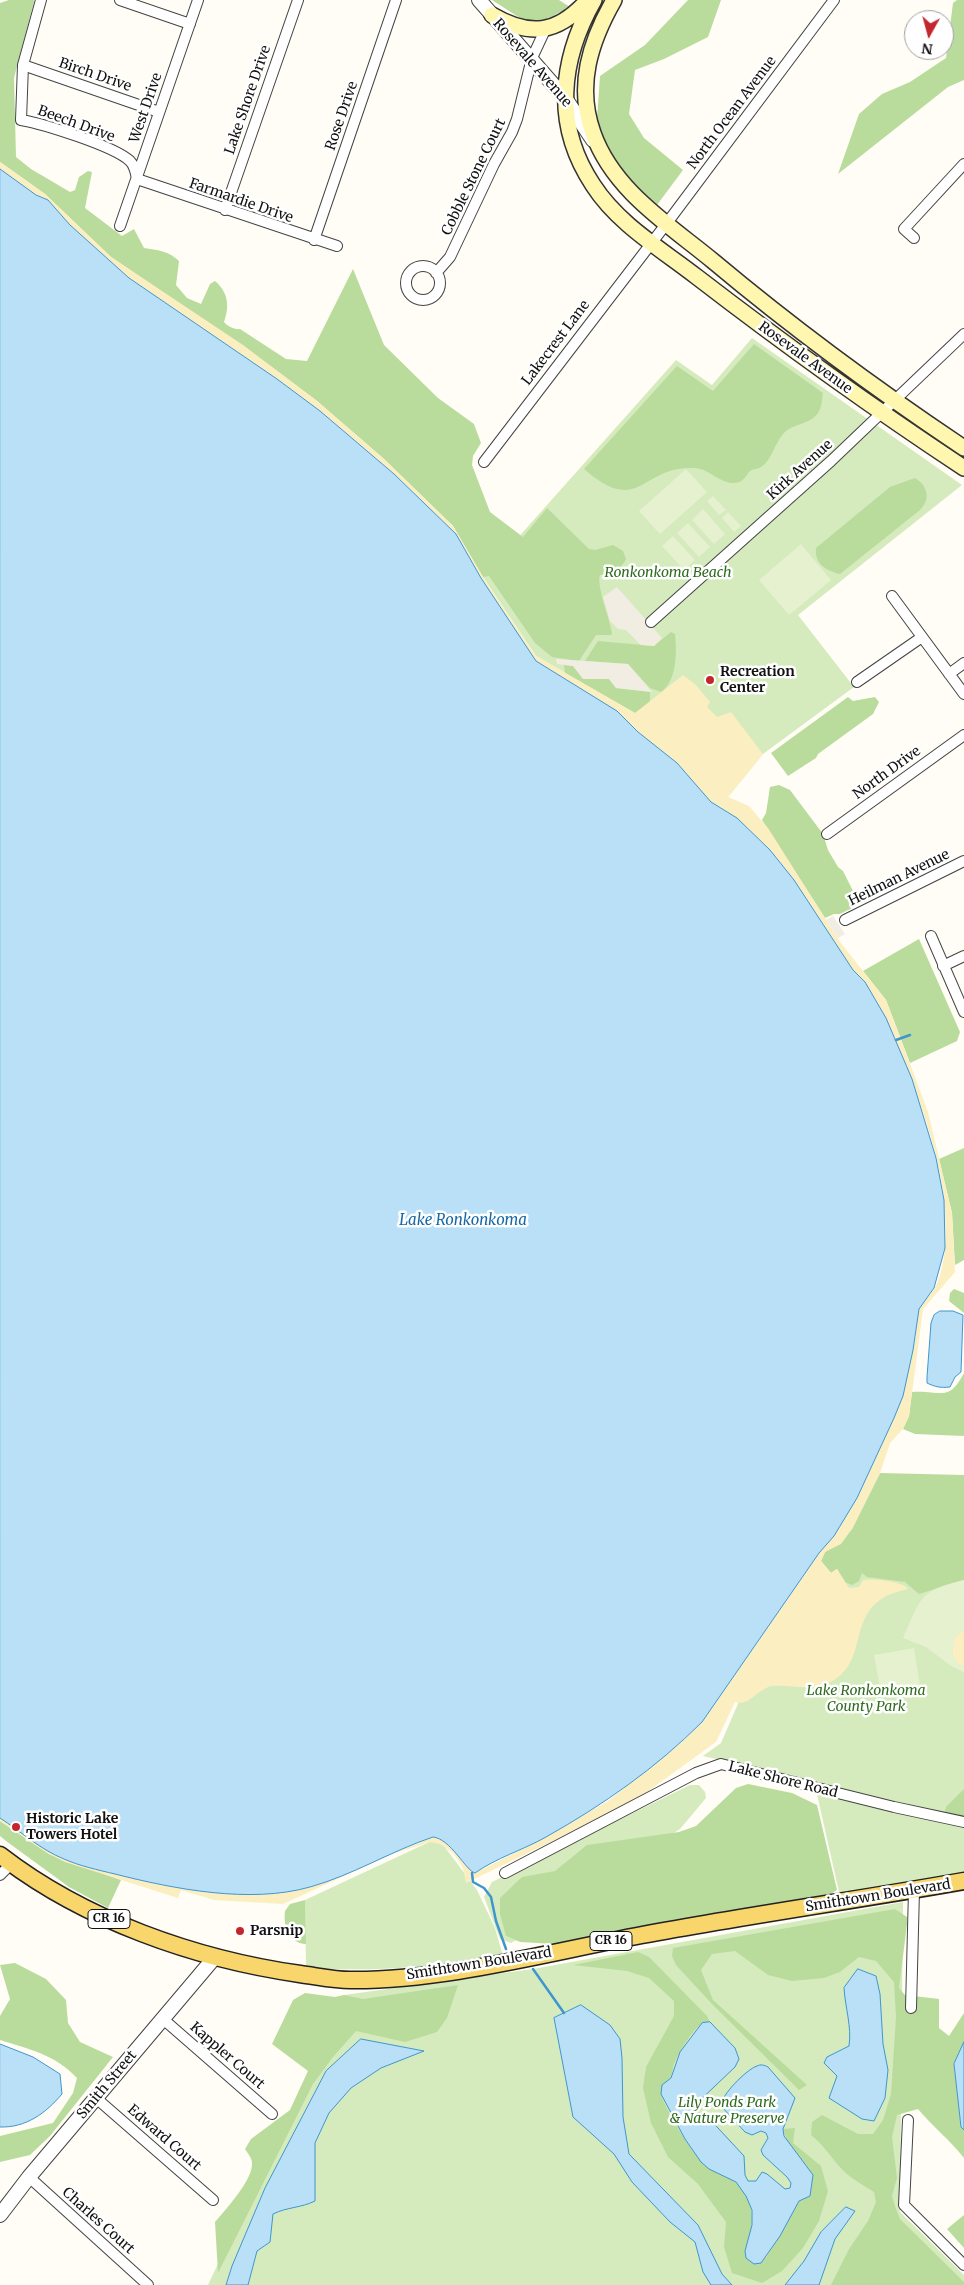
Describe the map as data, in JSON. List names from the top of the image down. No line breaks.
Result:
{"streets":{"main road":["Rosevale Avenue","Smithtown Boulevard","CR 16"],"street":["Birch Drive","Lake Shore Drive","West Drive","North Ocean Avenue","Rose Drive","Beech Drive","Cobble Stone Court","Farmardie Drive","Lakecrest Lane","Kirk Avenue","North Drive","Heilman Avenue","Lake Shore Road","Kappler Court","Smith Street","Edward Court","Charles Court"]},"crossings":[["Rosevale Avenue","North Ocean Avenue"],["Rosevale Avenue","Cobble Stone Court"],["Rosevale Avenue","Lakecrest Lane"],["Rosevale Avenue","Kirk Avenue"],["Birch Drive","West Drive"],["Birch Drive","Beech Drive"],["Lake Shore Drive","Farmardie Drive"],["West Drive","Beech Drive"],["West Drive","Farmardie Drive"],["North Ocean Avenue","Lakecrest Lane"],["Rose Drive","Farmardie Drive"],["Beech Drive","Farmardie Drive"],["Smithtown Boulevard","Smith Street"],["Kappler Court","Smith Street"],["Smith Street","Edward Court"],["Smith Street","Charles Court"]],"water":["Lake Ronkonkoma"],"parks":["Ronkonkoma Beach","Lake Ronkonkoma County Park","Lily Ponds Park & Nature Preserve"],"places":["Recreation Center","Historic Lake Towers Hotel","Parsnip"],"north":"bottom"}
